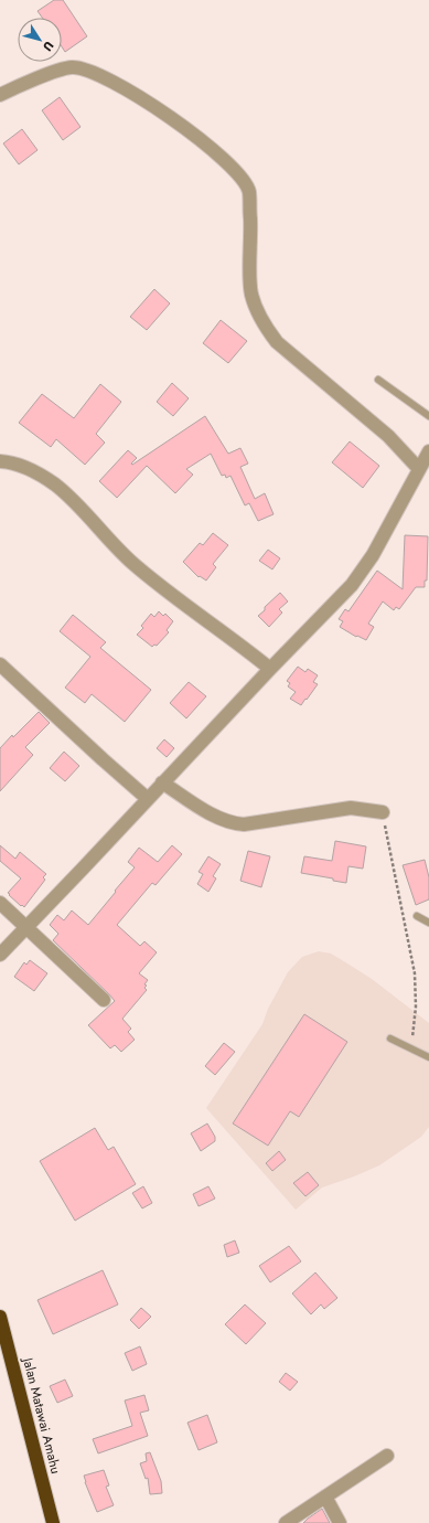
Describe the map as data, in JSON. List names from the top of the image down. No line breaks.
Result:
{"streets":{"highway":["Jalan Matawai Amahu"]},"north":"bottom right"}
